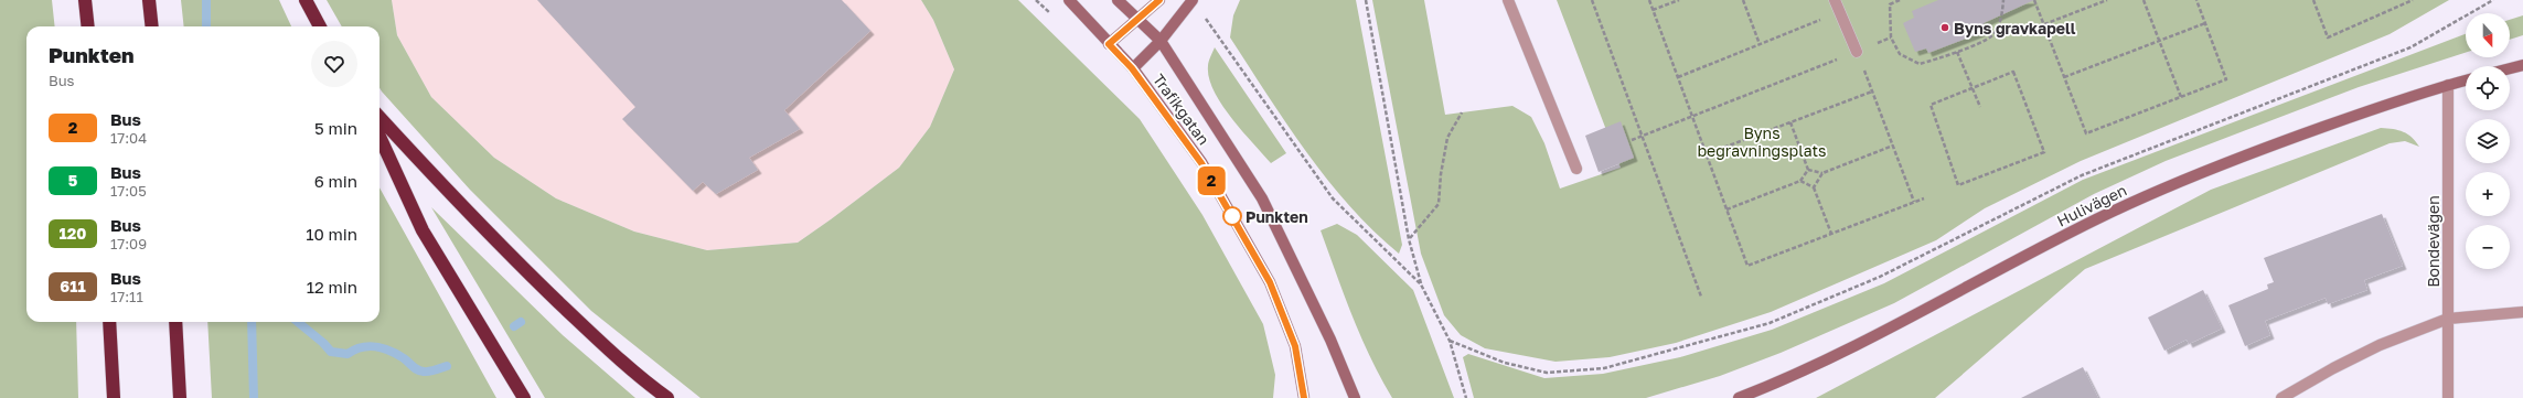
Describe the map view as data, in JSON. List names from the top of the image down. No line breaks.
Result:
{"streets":{"main road":["Trafikgatan","Hulivägen"],"street":["Bondevägen"]},"crossings":[["Hulivägen","Bondevägen"]],"parks":["Byns begravningsplats"],"places":["Byns gravkapell","Punkten"],"lines":["bus line 2"],"north":"bottom","page":{"on_map":"2","map_buttons":["+","−"],"heading":["Punkten","Bus"],"list":[{"mark":"2","name":"Bus","note":"17:04","value":"5 min"},{"mark":"5","name":"Bus","note":"17:05","value":"6 min"},{"mark":"120","name":"Bus","note":"17:09","value":"10 min"},{"mark":"611","name":"Bus","note":"17:11","value":"12 min"}]}}
